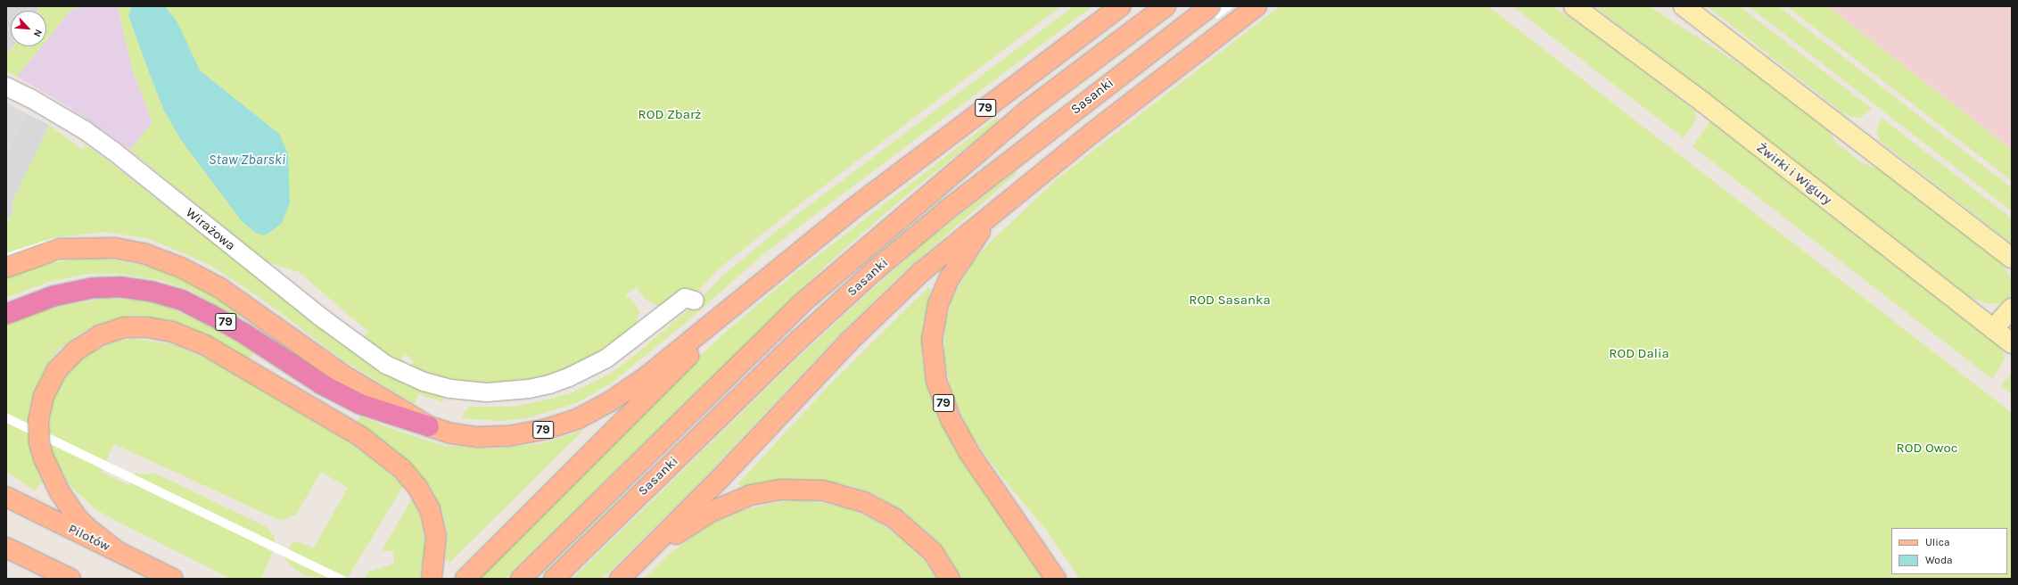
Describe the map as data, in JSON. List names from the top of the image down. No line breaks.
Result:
{"streets":{"highway":["79"],"main road":["Sasanki","Żwirki i Wigury","Pilotów"],"street":["Wirażowa"]},"water":["Staw Zbarski"],"parks":["ROD Zbarż","ROD Sasanka","ROD Dalia","ROD Owoc"],"legend":["Ulica","Woda"],"north":"bottom right"}
